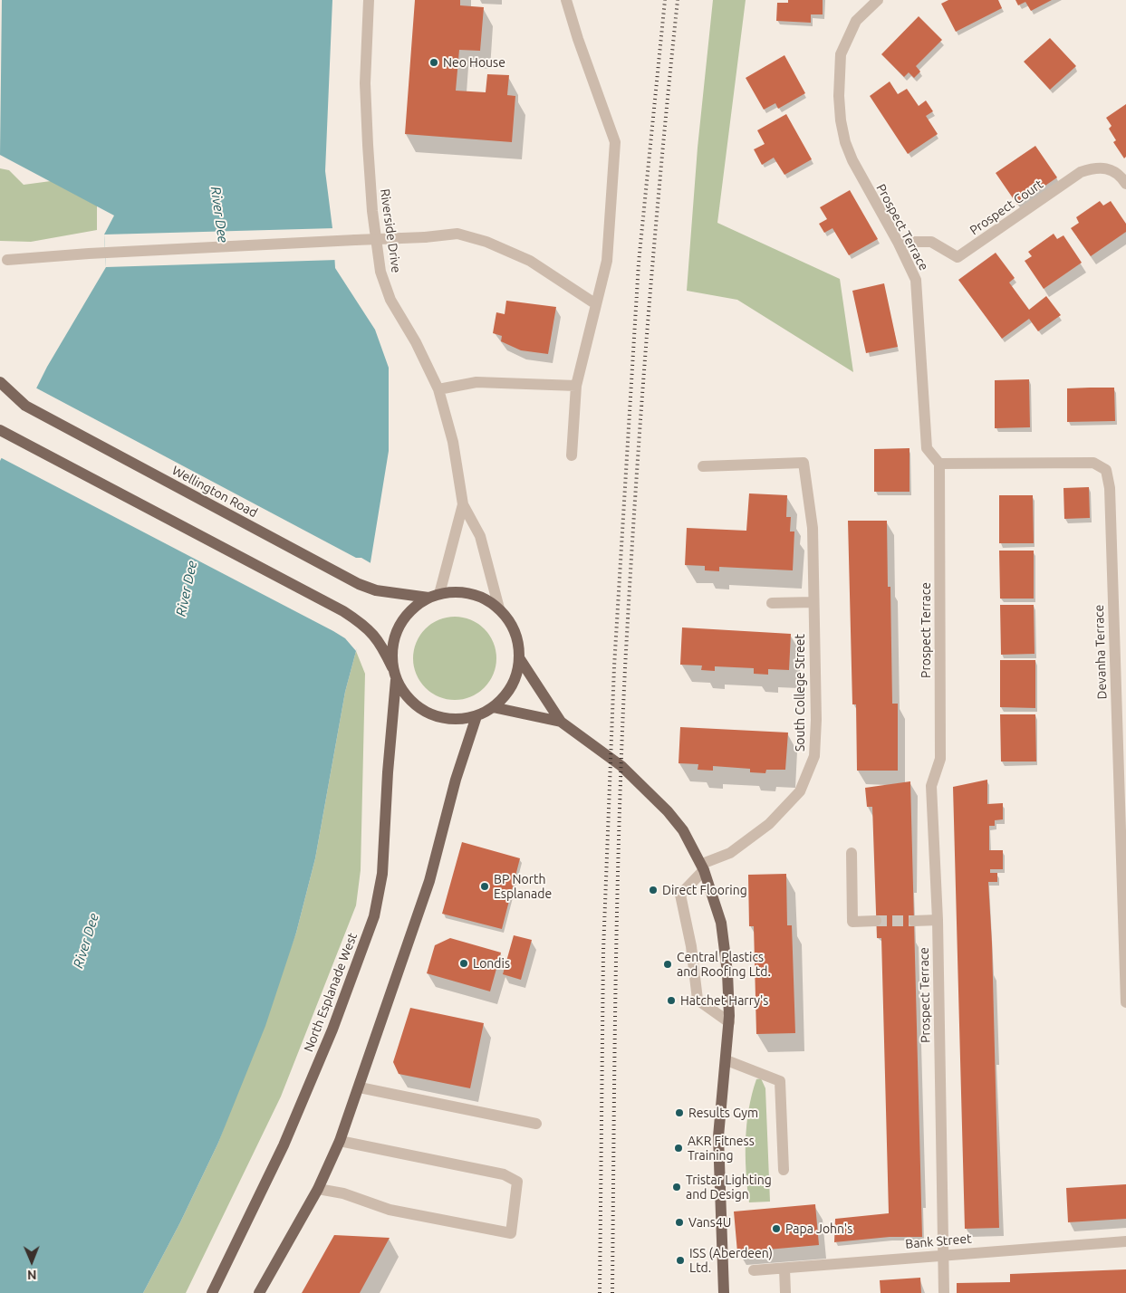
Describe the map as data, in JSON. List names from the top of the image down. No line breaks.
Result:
{"streets":{"main road":["Wellington Road","North Esplanade West"],"street":["Prospect Court","Prospect Terrace","Riverside Drive","Devanha Terrace","South College Street","Bank Street"]},"crossings":[["Prospect Court","Prospect Terrace"],["Prospect Terrace","Devanha Terrace"],["Prospect Terrace","Bank Street"],["Wellington Road","North Esplanade West"]],"water":["River Dee"],"places":["Neo House","BP North Esplanade","Direct Flooring","Londis","Central Plastics and Roofing Ltd.","Hatchet Harry's","Results Gym","AKR Fitness Training","Tristar Lighting and Design","Vans4U","Papa John's","ISS (Aberdeen) Ltd."],"north":"bottom"}
